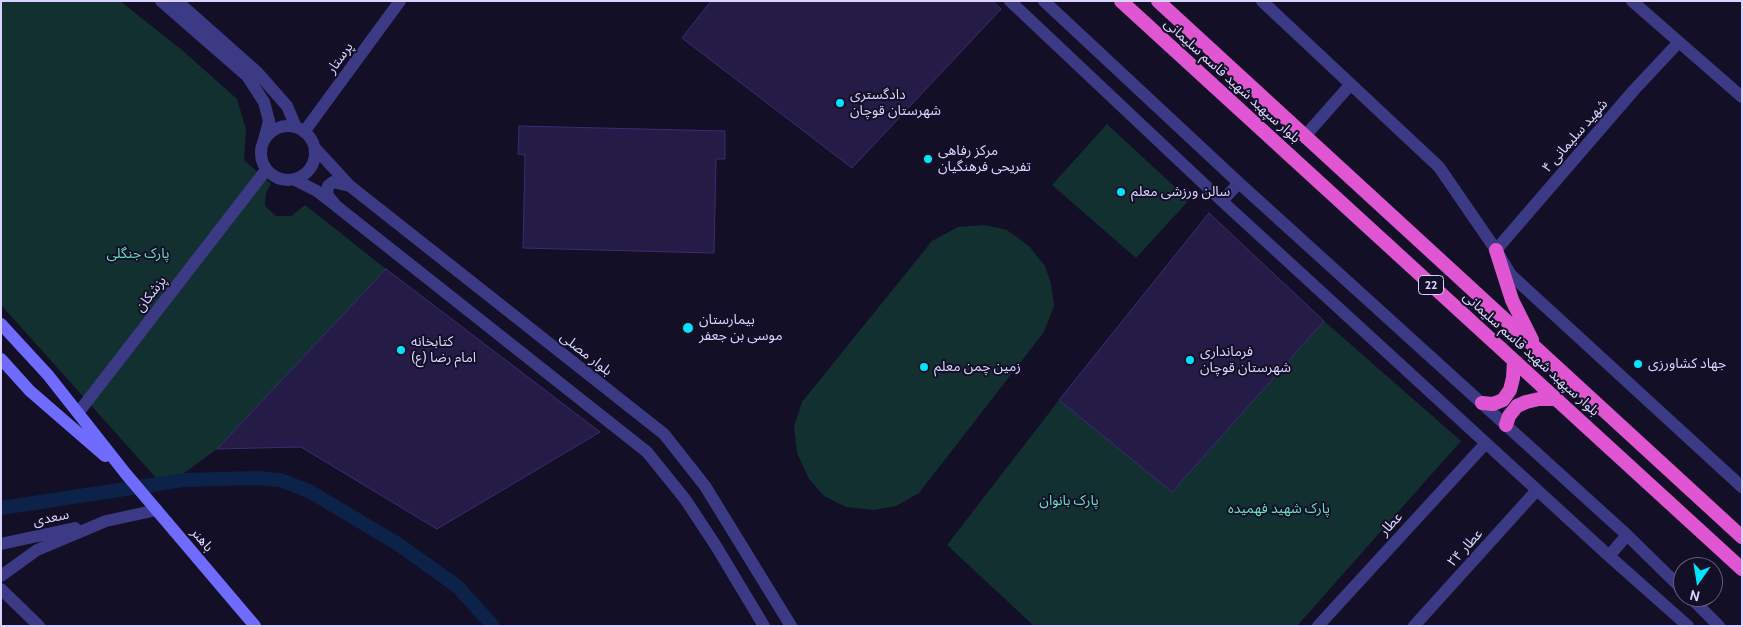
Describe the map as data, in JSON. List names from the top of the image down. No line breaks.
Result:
{"streets":{"highway":["بلوار سپهبد شهید قاسم سلیمانی","22"],"main road":["باهنر"],"street":["پرستار","شهید سلیمانی ۴","پزشکان","بلوار مصلی","سعدی","عطار","عطار ۲۴"]},"crossings":[["پرستار","پزشکان"],["پرستار","بلوار مصلی"],["پزشکان","بلوار مصلی"],["پزشکان","باهنر"]],"parks":["پارک جنگلی","پارک بانوان","پارک شهید فهمیده"],"places":["دادگستری شهرستان قوچان","مرکز رفاهی تفریحی فرهنگیان","سالن ورزشی معلم","بیمارستان موسی بن جعفر","کتابخانه امام رضا (ع)","فرمانداری شهرستان قوچان","جهاد کشاورزی","زمین چمن معلم"],"north":"bottom"}
